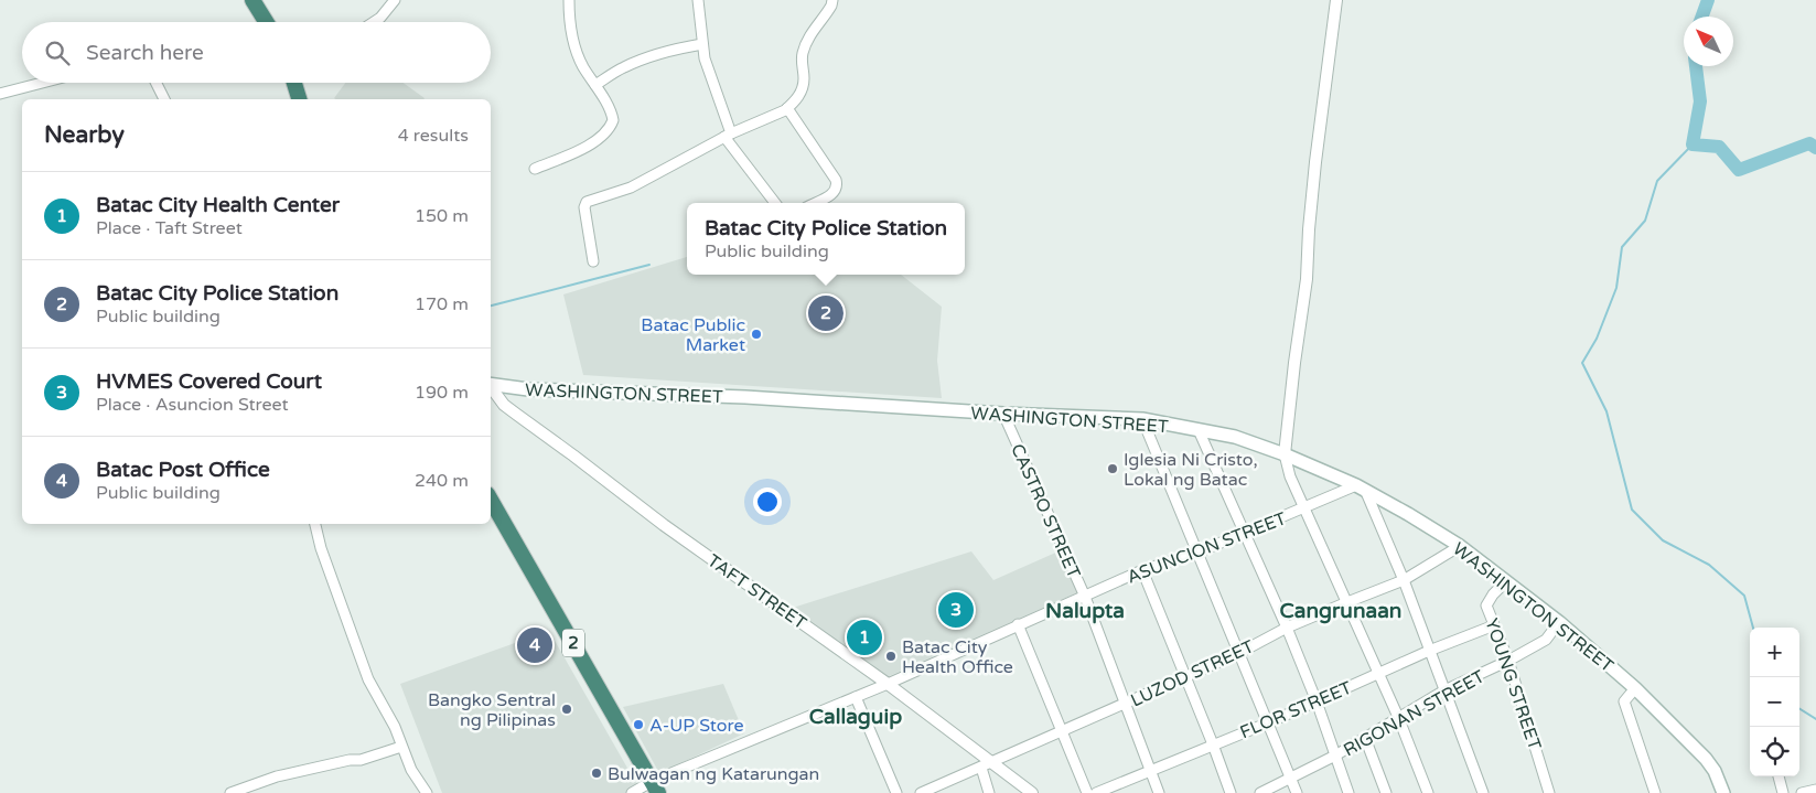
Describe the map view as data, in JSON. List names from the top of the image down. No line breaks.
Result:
{"streets":{"highway":["2"],"main road":["WASHINGTON STREET"],"street":["CASTRO STREET","ASUNCION STREET","TAFT STREET","LUZOD STREET","YOUNG STREET","FLOR STREET","RIGONAN STREET"]},"crossings":[["WASHINGTON STREET","CASTRO STREET"],["WASHINGTON STREET","ASUNCION STREET"],["WASHINGTON STREET","LUZOD STREET"],["WASHINGTON STREET","YOUNG STREET"],["WASHINGTON STREET","RIGONAN STREET"],["CASTRO STREET","ASUNCION STREET"],["CASTRO STREET","LUZOD STREET"],["CASTRO STREET","FLOR STREET"],["ASUNCION STREET","TAFT STREET"],["ASUNCION STREET","2"],["TAFT STREET","LUZOD STREET"],["YOUNG STREET","FLOR STREET"],["YOUNG STREET","RIGONAN STREET"]],"districts":["Nalupta","Cangrunaan","Callaguip"],"places":["Batac Public Market","Iglesia Ni Cristo, Lokal ng Batac","Batac City Health Office","Bangko Sentral ng Pilipinas","A-UP Store","Bulwagan ng Katarungan"],"north":"top left","page":{"search":"Search here","heading":["Nearby","4 results"],"list":[{"mark":"1","name":"Batac City Health Center","note":"Place · Taft Street","value":"150 m"},{"mark":"2","name":"Batac City Police Station","note":"Public building","value":"170 m"},{"mark":"3","name":"HVMES Covered Court","note":"Place · Asuncion Street","value":"190 m"},{"mark":"4","name":"Batac Post Office","note":"Public building","value":"240 m"}],"popup":["Batac City Police Station","Public building"],"pins":["2","3","1","4"],"map_buttons":["+","−"]}}
